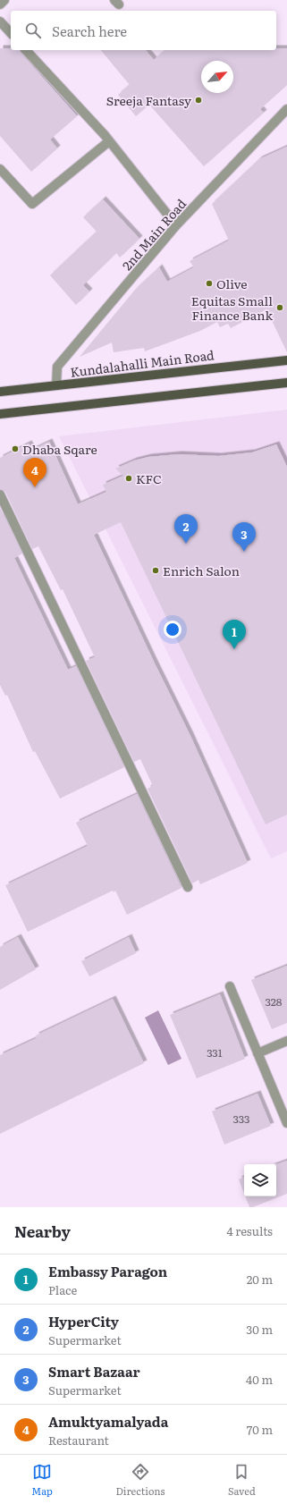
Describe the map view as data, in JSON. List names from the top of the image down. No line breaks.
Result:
{"streets":{"main road":["Kundalahalli Main Road"],"street":["2nd Main Road"]},"crossings":[["2nd Main Road","Kundalahalli Main Road"]],"places":["Sreeja Fantasy","Olive","Equitas Small Finance Bank","Dhaba Sqare","KFC","Enrich Salon"],"house_numbers":["328","331","333"],"north":"top right","page":{"search":"Search here","pins":["4","2","3","1"],"heading":["Nearby","4 results"],"list":[{"mark":"1","name":"Embassy Paragon","note":"Place","value":"20 m"},{"mark":"2","name":"HyperCity","note":"Supermarket","value":"30 m"},{"mark":"3","name":"Smart Bazaar","note":"Supermarket","value":"40 m"},{"mark":"4","name":"Amuktyamalyada","note":"Restaurant","value":"70 m"}],"nav":["Map","Directions","Saved"]}}
